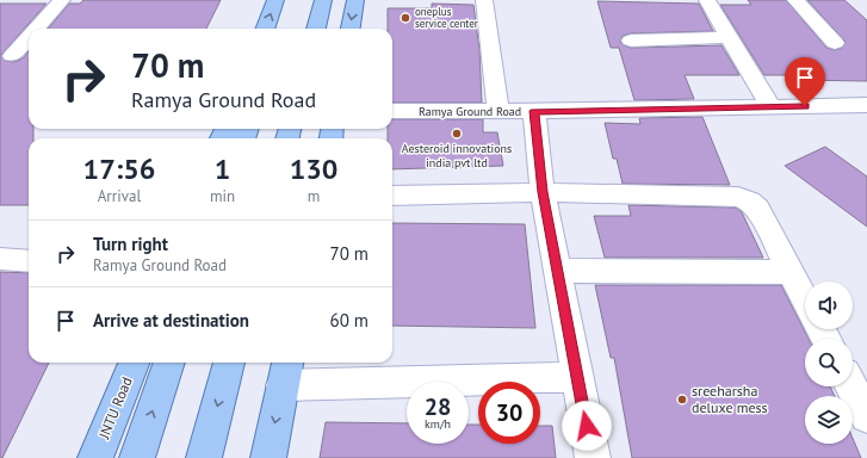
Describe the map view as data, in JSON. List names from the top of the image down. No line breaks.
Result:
{"streets":{"main road":["JNTU Road"],"street":["Ramya Ground Road"]},"places":["oneplus service center","Aesteroid innovations india pvt ltd","sreeharsha deluxe mess"],"page":{"turn":["70 m","Ramya Ground Road"],"eta":["17:56","Arrival","1","min","130","m"],"list":[{"name":"Turn right","note":"Ramya Ground Road","value":"70 m"},{"name":"Arrive at destination","value":"60 m"}],"speed":"28 km/h","limit":"30"}}
